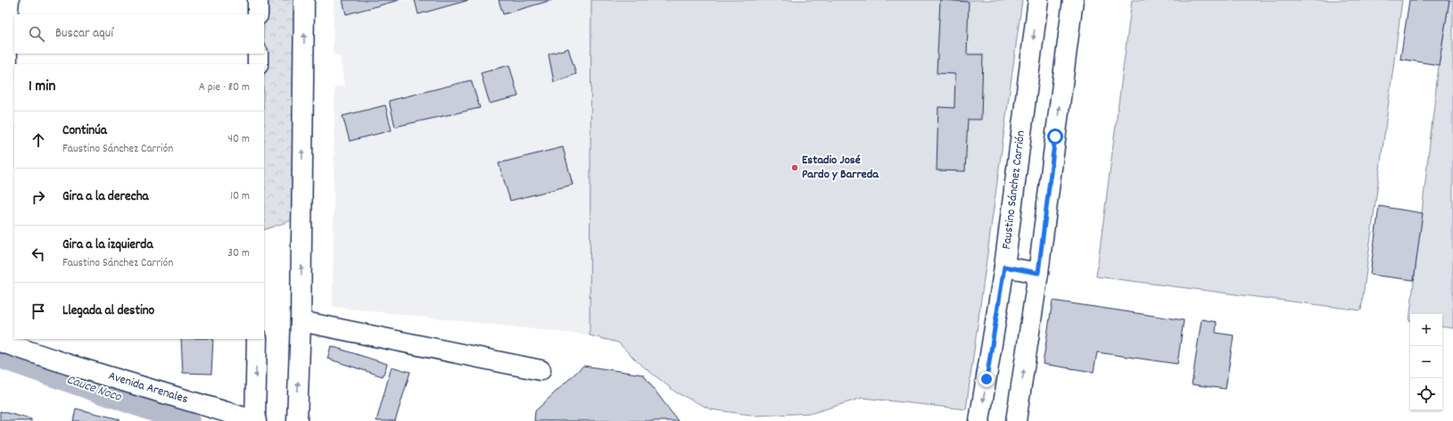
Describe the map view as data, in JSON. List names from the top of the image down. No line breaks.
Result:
{"streets":{"main road":["Faustino Sánchez Carrión","Avenida Arenales"]},"water":["Cauce Noco"],"places":["Estadio José Pardo y Barreda"],"page":{"search":"Buscar aquí","heading":["1 min","A pie · 80 m"],"list":[["Continúa","Faustino Sánchez Carrión","40 m"],["Gira a la derecha","10 m"],["Gira a la izquierda","Faustino Sánchez Carrión","30 m"],"Llegada al destino"],"map_buttons":["+","−"]}}
